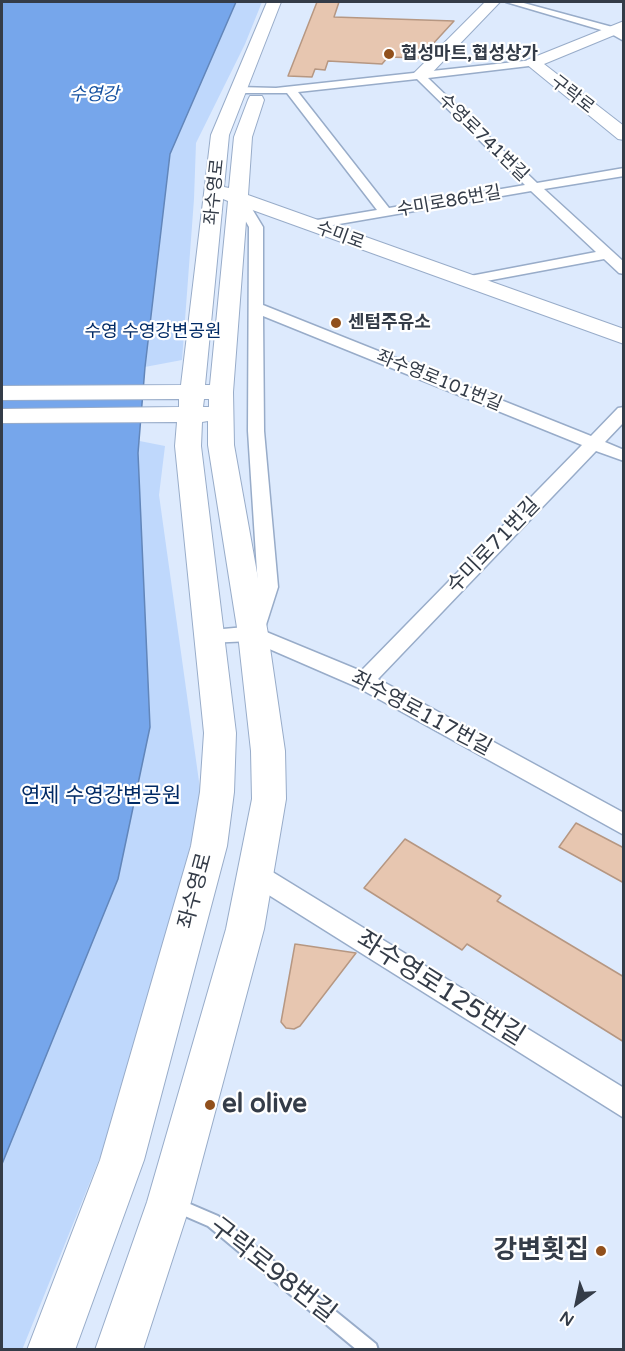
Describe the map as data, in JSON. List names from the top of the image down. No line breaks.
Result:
{"streets":{"main road":["구락로","수영로741번길","좌수영로","수미로"],"street":["수미로86번길","좌수영로101번길","수미로71번길","좌수영로117번길","좌수영로125번길"],"lane":["구락로98번길"]},"crossings":[["수영로741번길","수미로86번길"],["좌수영로","수미로"],["좌수영로","좌수영로117번길"],["좌수영로","좌수영로125번길"],["좌수영로","구락로98번길"],["수미로86번길","수미로"],["좌수영로101번길","수미로71번길"],["수미로71번길","좌수영로117번길"]],"water":["수영강"],"parks":["수영 수영강변공원","연제 수영강변공원"],"places":["협성마트,협성상가","센텀주유소","el olive","강변횟집"],"north":"bottom left"}
